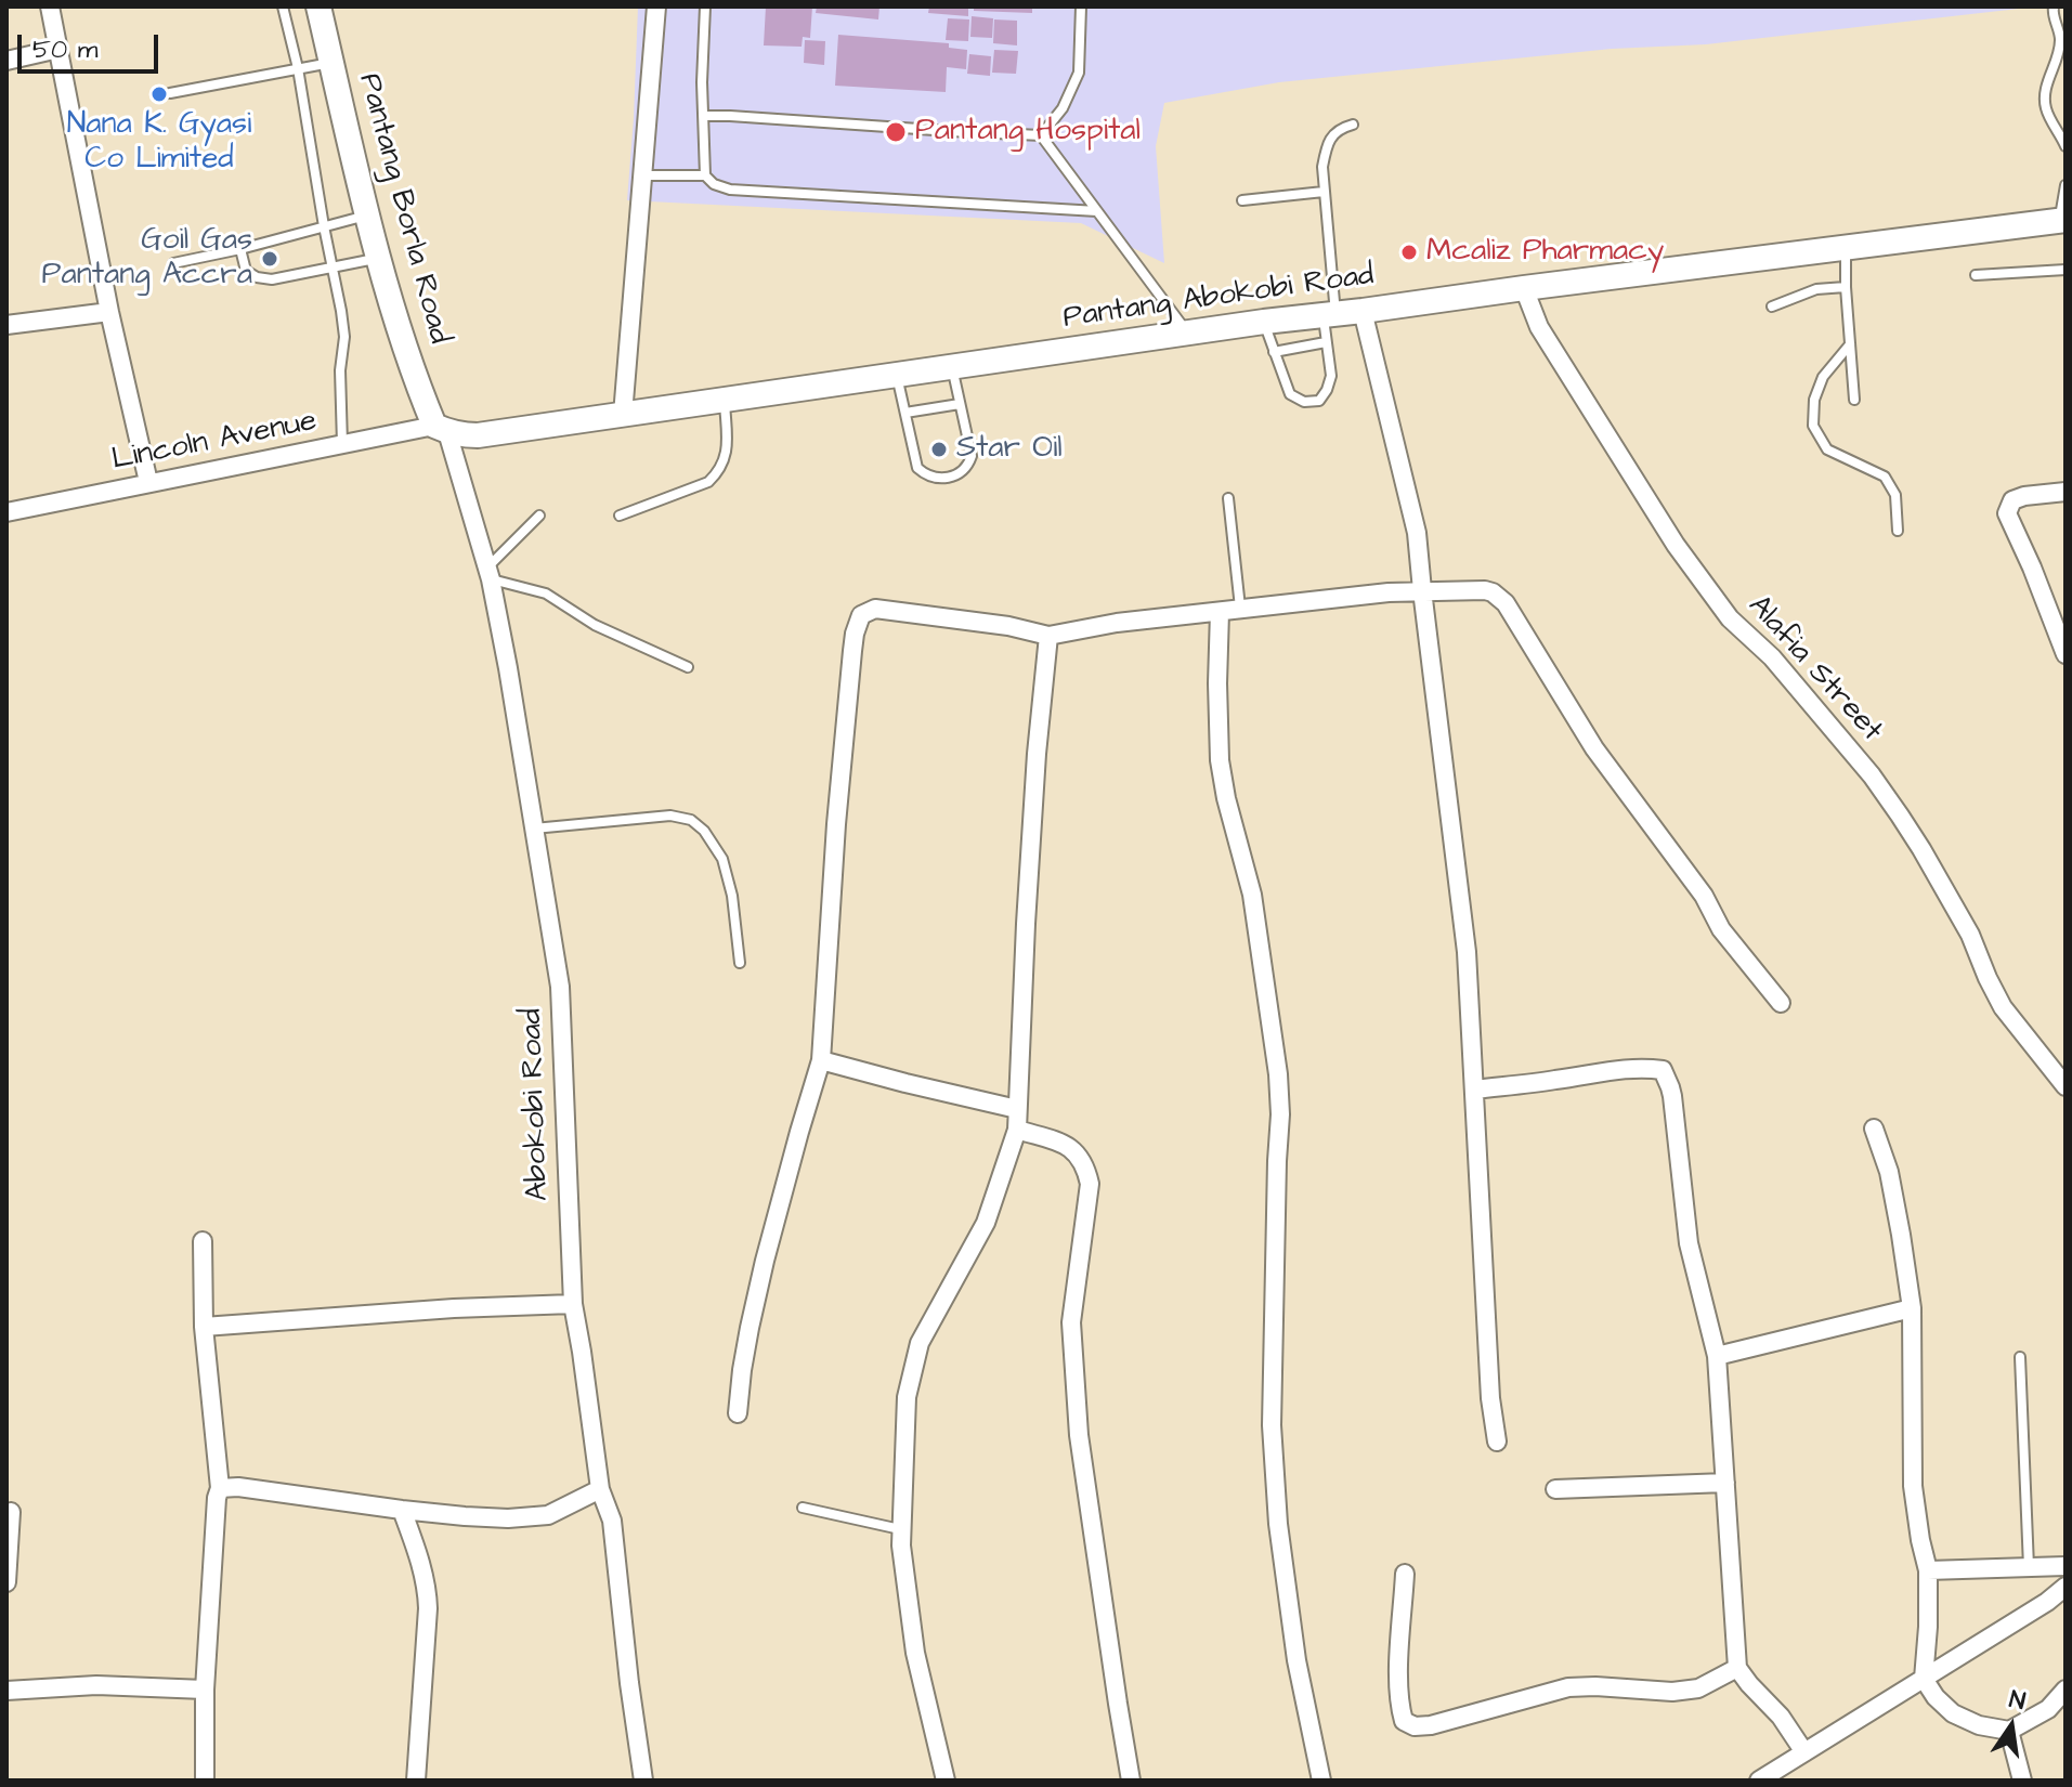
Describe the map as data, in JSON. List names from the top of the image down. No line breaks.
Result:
{"streets":{"street":["Pantang Borla Road","Pantang Abokobi Road","Lincoln Avenue","Alafia Street","Abokobi Road"]},"crossings":[["Pantang Borla Road","Pantang Abokobi Road"],["Pantang Borla Road","Lincoln Avenue"],["Pantang Borla Road","Abokobi Road"],["Pantang Abokobi Road","Lincoln Avenue"],["Pantang Abokobi Road","Alafia Street"],["Pantang Abokobi Road","Abokobi Road"],["Lincoln Avenue","Abokobi Road"]],"places":["Nana K. Gyasi Co Limited","Pantang Hospital","Mcaliz Pharmacy","Goil Gas Pantang Accra","Star Oil"],"scale_bar":"50 m","north":"top"}
